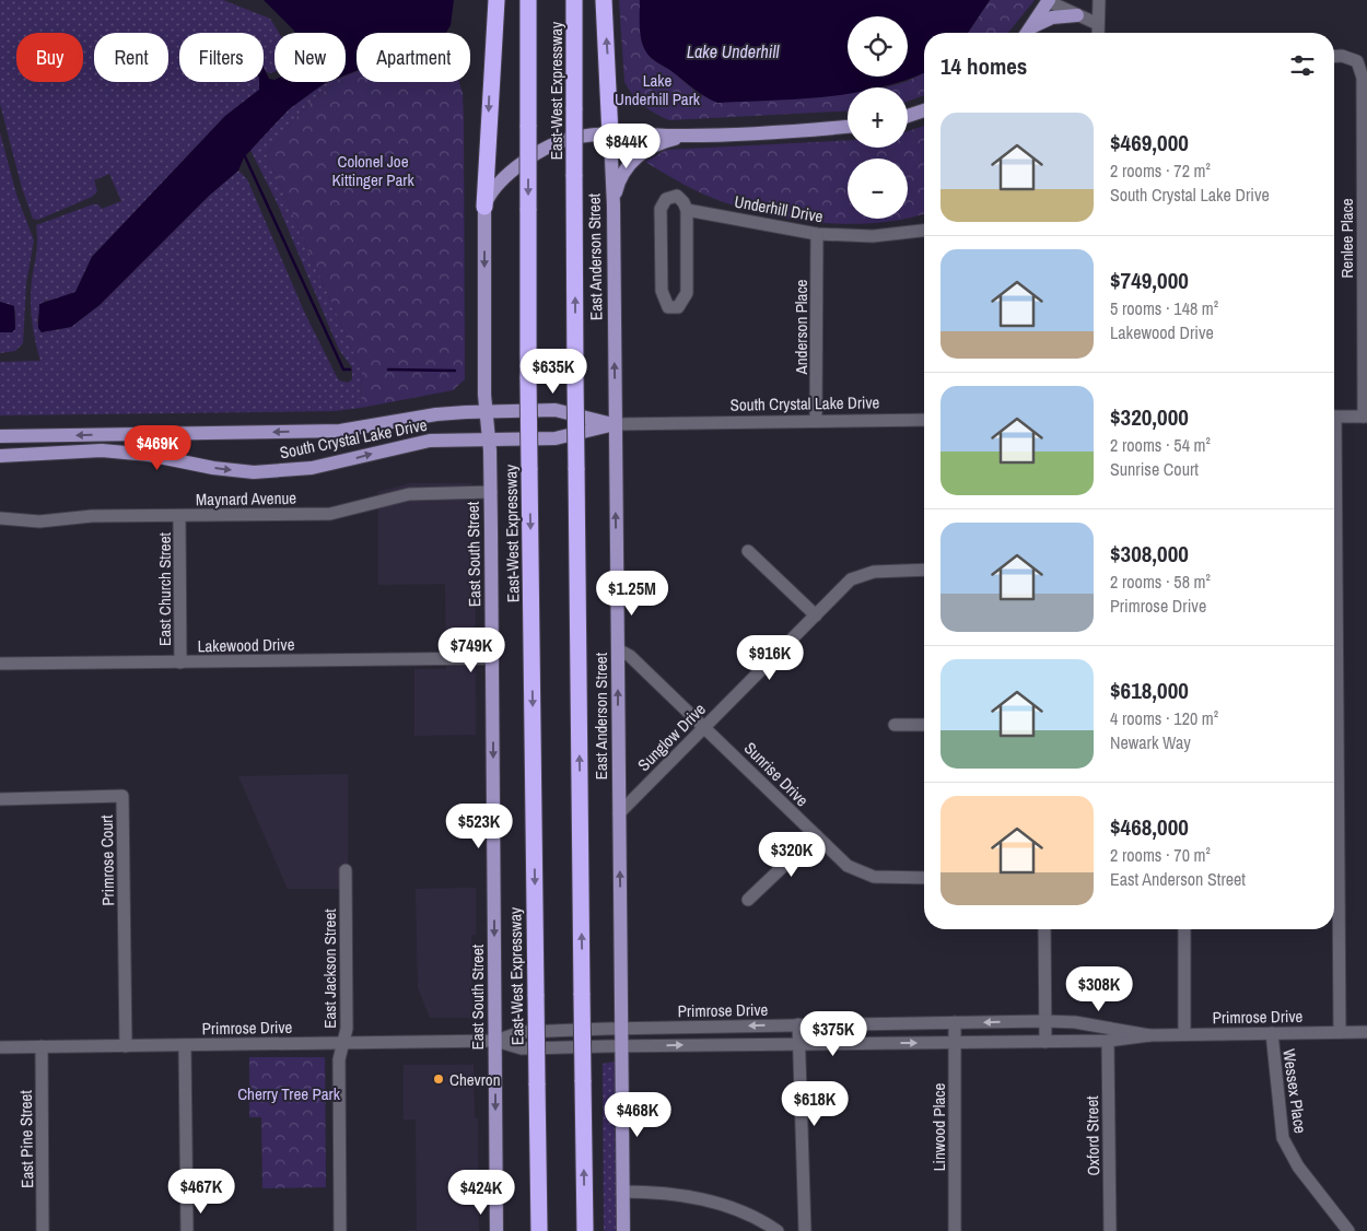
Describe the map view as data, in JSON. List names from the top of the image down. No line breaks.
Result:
{"streets":{"highway":["East-West Expressway"],"main road":["East Anderson Street","South Crystal Lake Drive","East South Street"],"street":["Underhill Drive","Renlee Place","Anderson Place","Maynard Avenue","East Church Street","Lakewood Drive","Sunglow Drive","Sunrise Drive","Primrose Court","East Jackson Street","Primrose Drive","Wessex Place","Linwood Place","Oxford Street","East Pine Street"]},"crossings":[["Underhill Drive","Anderson Place"],["East Anderson Street","South Crystal Lake Drive"],["East Anderson Street","Sunglow Drive"],["East Anderson Street","Sunrise Drive"],["East Anderson Street","Primrose Drive"],["Anderson Place","South Crystal Lake Drive"],["South Crystal Lake Drive","East South Street"],["Maynard Avenue","East South Street"],["Maynard Avenue","East Church Street"],["East South Street","Lakewood Drive"],["East South Street","Primrose Drive"],["East Church Street","Lakewood Drive"],["Sunglow Drive","Sunrise Drive"],["Primrose Court","Primrose Drive"],["East Jackson Street","Primrose Drive"],["Primrose Drive","Wessex Place"],["Primrose Drive","Linwood Place"],["Primrose Drive","Oxford Street"],["Primrose Drive","East Pine Street"]],"one_way":["East Anderson Street","East South Street"],"water":["Lake Underhill"],"parks":["Lake Underhill Park","Colonel Joe Kittinger Park","Cherry Tree Park"],"places":["Chevron"],"page":{"map_buttons":["+","−"],"chip":["Buy","Rent","Filters","New","Apartment"],"heading":"14 homes","list":[{"name":"$469,000","note":"2 rooms · 72 m² · South Crystal Lake Drive"},{"name":"$749,000","note":"5 rooms · 148 m² · Lakewood Drive"},{"name":"$320,000","note":"2 rooms · 54 m² · Sunrise Court"},{"name":"$308,000","note":"2 rooms · 58 m² · Primrose Drive"},{"name":"$618,000","note":"4 rooms · 120 m² · Newark Way"},{"name":"$468,000","note":"2 rooms · 70 m² · East Anderson Street"}],"price":["$844K","$635K","$469K","$1.25M","$749K","$916K","$523K","$320K","$308K","$375K","$618K","$468K","$467K","$424K"]}}
